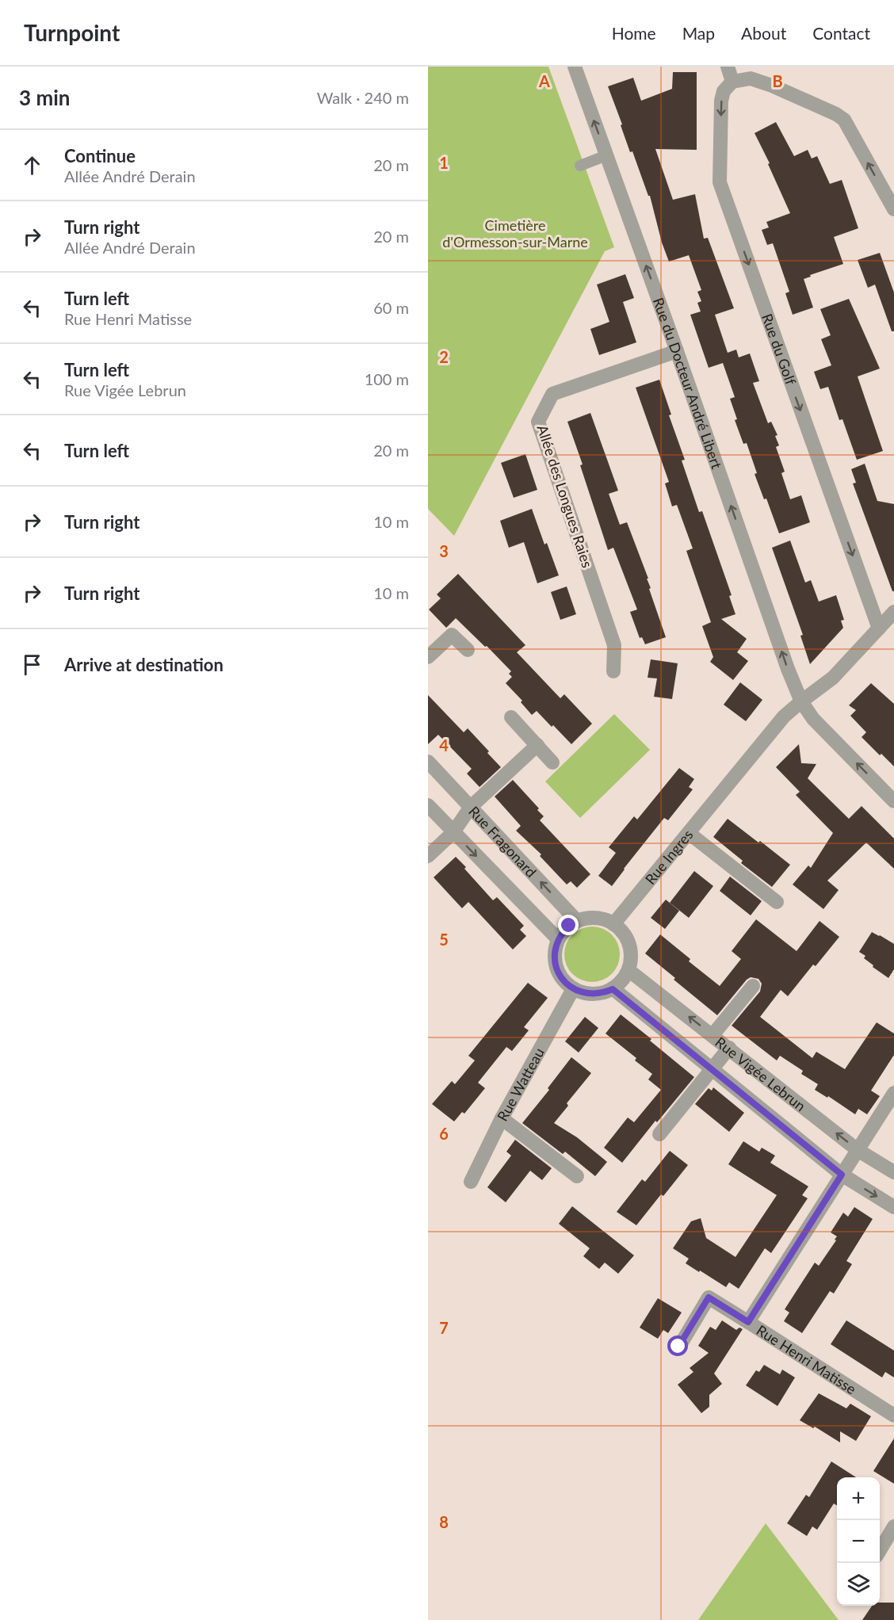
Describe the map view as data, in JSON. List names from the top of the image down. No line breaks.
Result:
{"streets":{"street":["Rue du Golf","Rue du Docteur André Libert","Allée des Longues Raies","Rue Fragonard","Rue Ingres","Rue Vigée Lebrun","Rue Watteau","Rue Henri Matisse"]},"crossings":[["Rue du Golf","Rue Ingres"],["Rue du Docteur André Libert","Allée des Longues Raies"],["Rue du Docteur André Libert","Rue Ingres"],["Rue Fragonard","Rue Ingres"],["Rue Fragonard","Rue Vigée Lebrun"],["Rue Fragonard","Rue Watteau"],["Rue Ingres","Rue Vigée Lebrun"],["Rue Ingres","Rue Watteau"],["Rue Vigée Lebrun","Rue Watteau"],["Rue Vigée Lebrun","Rue Henri Matisse"]],"one_way":["Rue du Golf","Rue du Docteur André Libert"],"parks":["Cimetière d'Ormesson-sur-Marne"],"page":{"header":"Turnpoint","nav":["Home","Map","About","Contact"],"heading":["3 min","Walk · 240 m"],"list":[["Continue","Allée André Derain","20 m"],["Turn right","Allée André Derain","20 m"],["Turn left","Rue Henri Matisse","60 m"],["Turn left","Rue Vigée Lebrun","100 m"],["Turn left","20 m"],["Turn right","10 m"],["Turn right","10 m"],"Arrive at destination"],"map_buttons":["+","−"]},"grid":{"columns":["A","B"],"rows":["1","2","3","4","5","6","7","8"]}}
